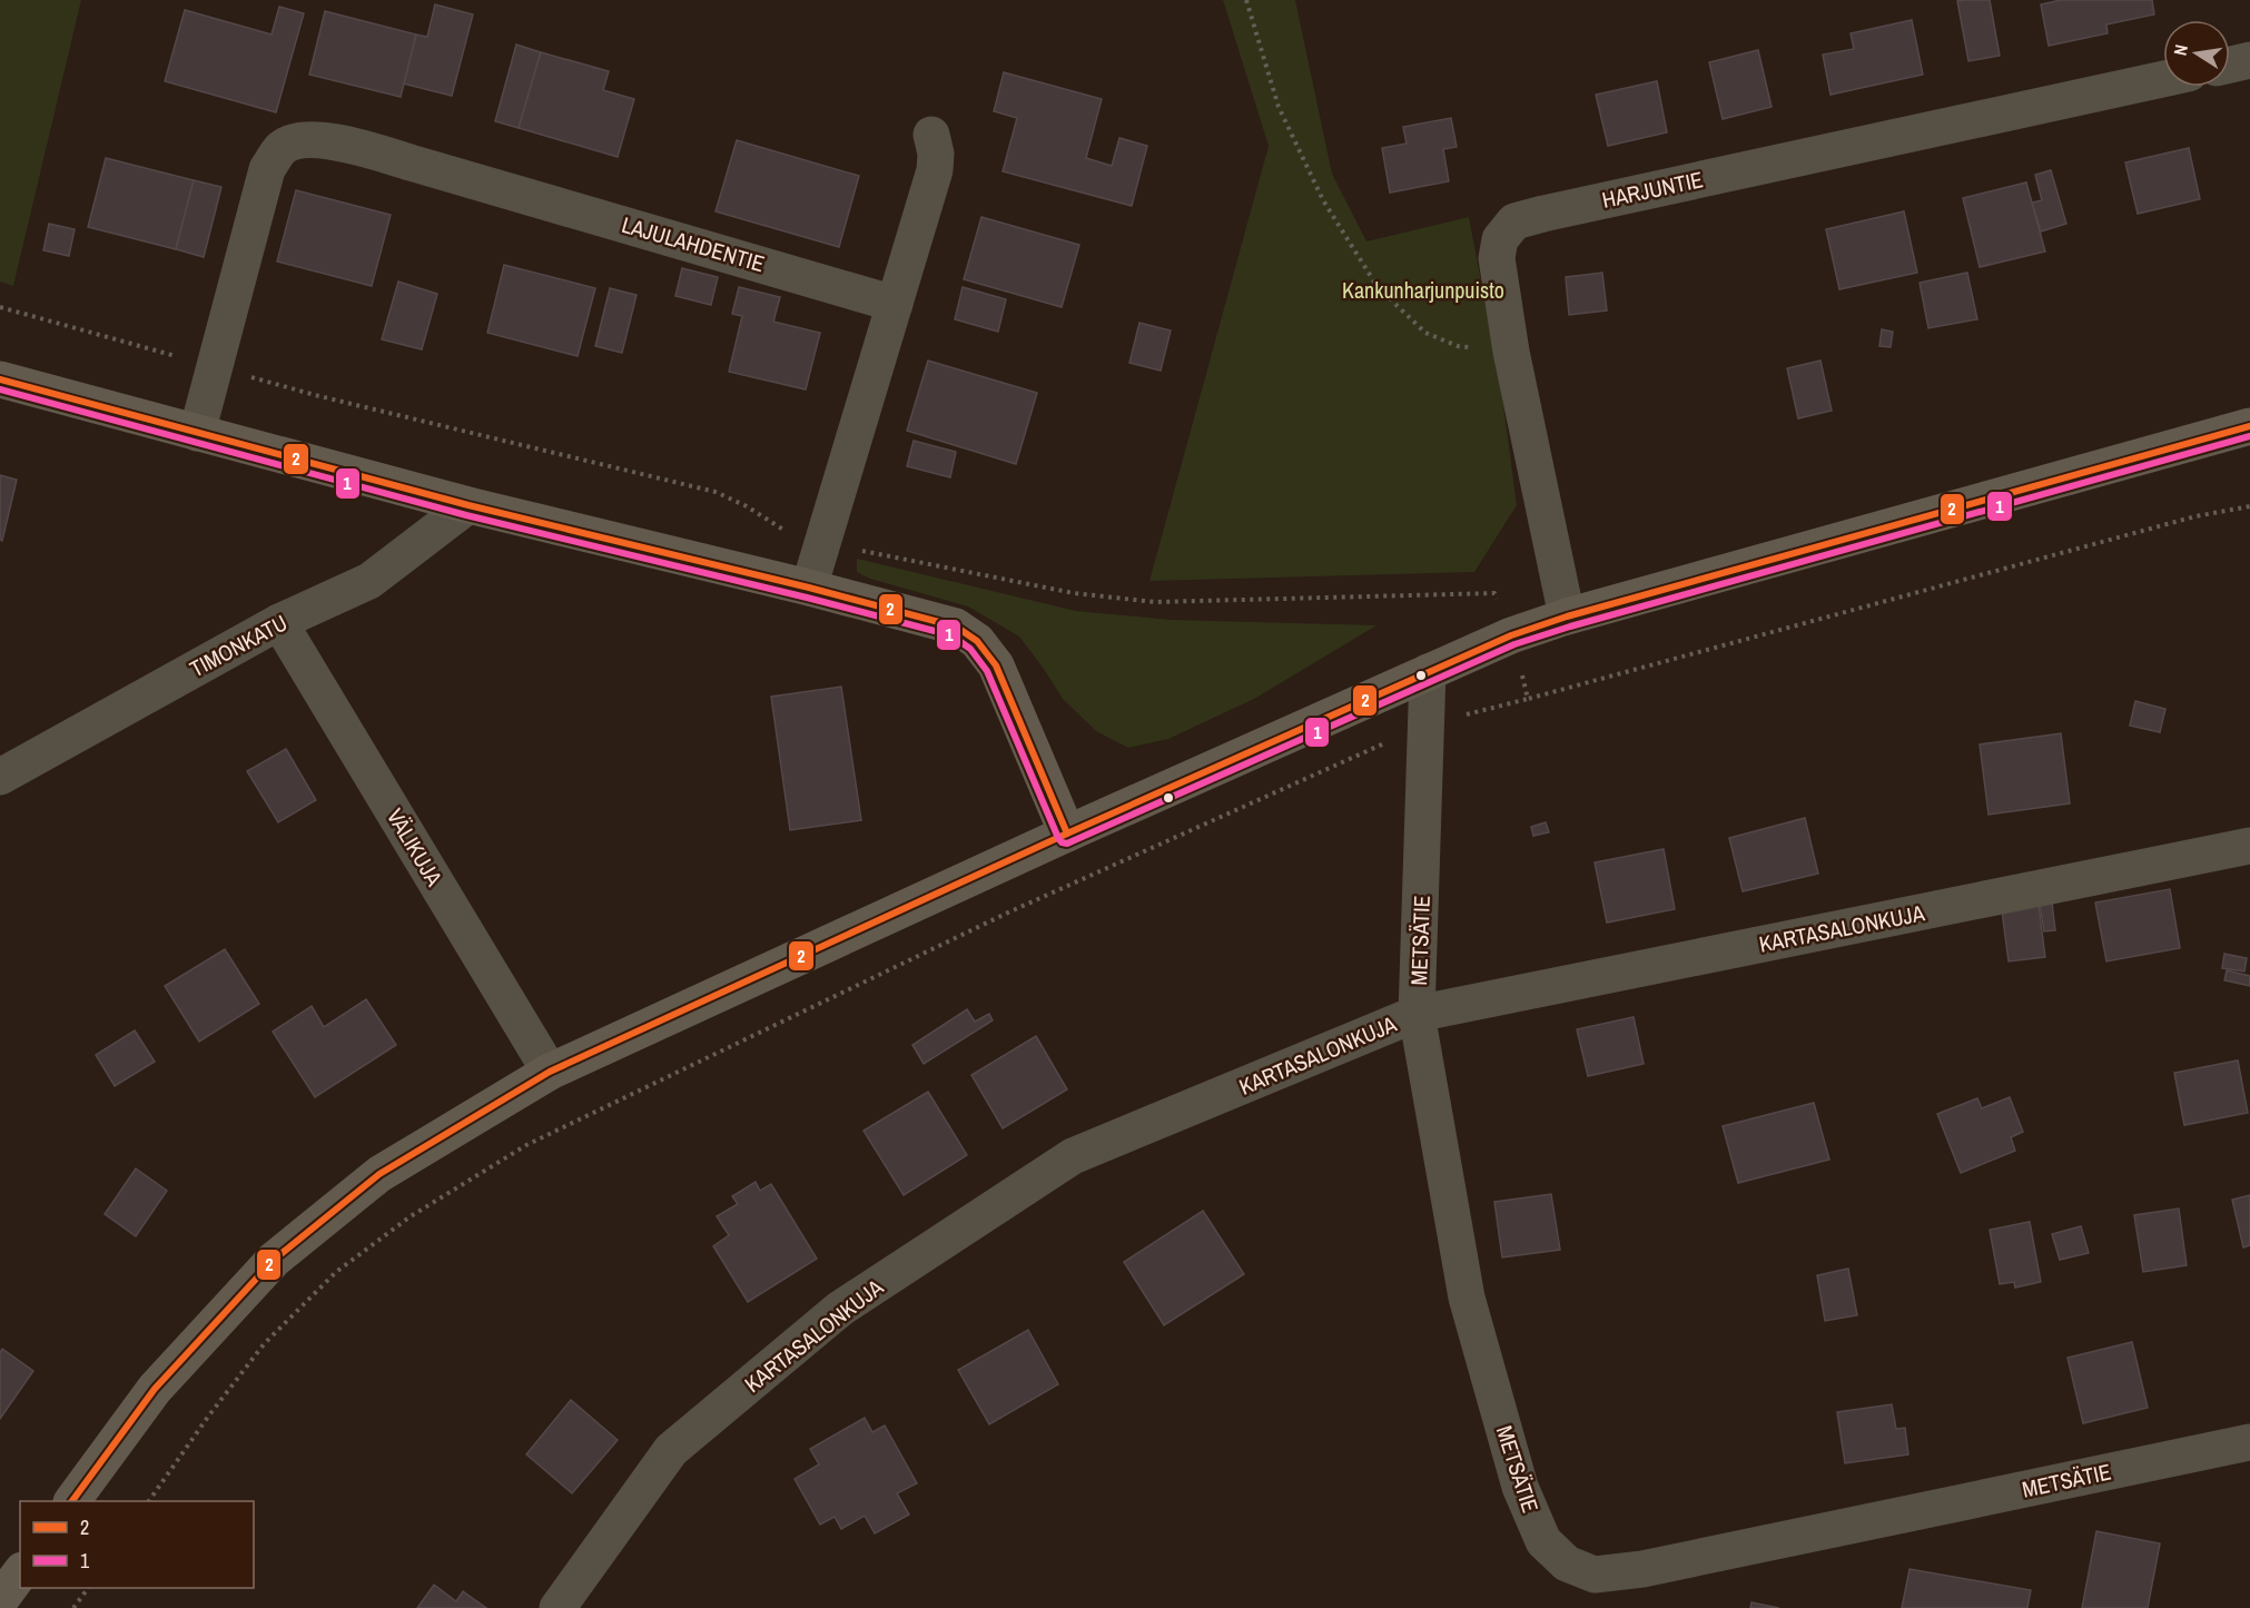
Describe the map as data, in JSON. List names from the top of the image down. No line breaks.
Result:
{"streets":{"street":["HARJUNTIE","LAJULAHDENTIE","TIMONKATU","VÄLIKUJA","KARTASALONKUJA","METSÄTIE"]},"crossings":[["TIMONKATU","VÄLIKUJA"],["KARTASALONKUJA","METSÄTIE"]],"parks":["Kankunharjunpuisto"],"lines":["transit line 2","transit line 1"],"legend":["2","1"],"north":"left"}
